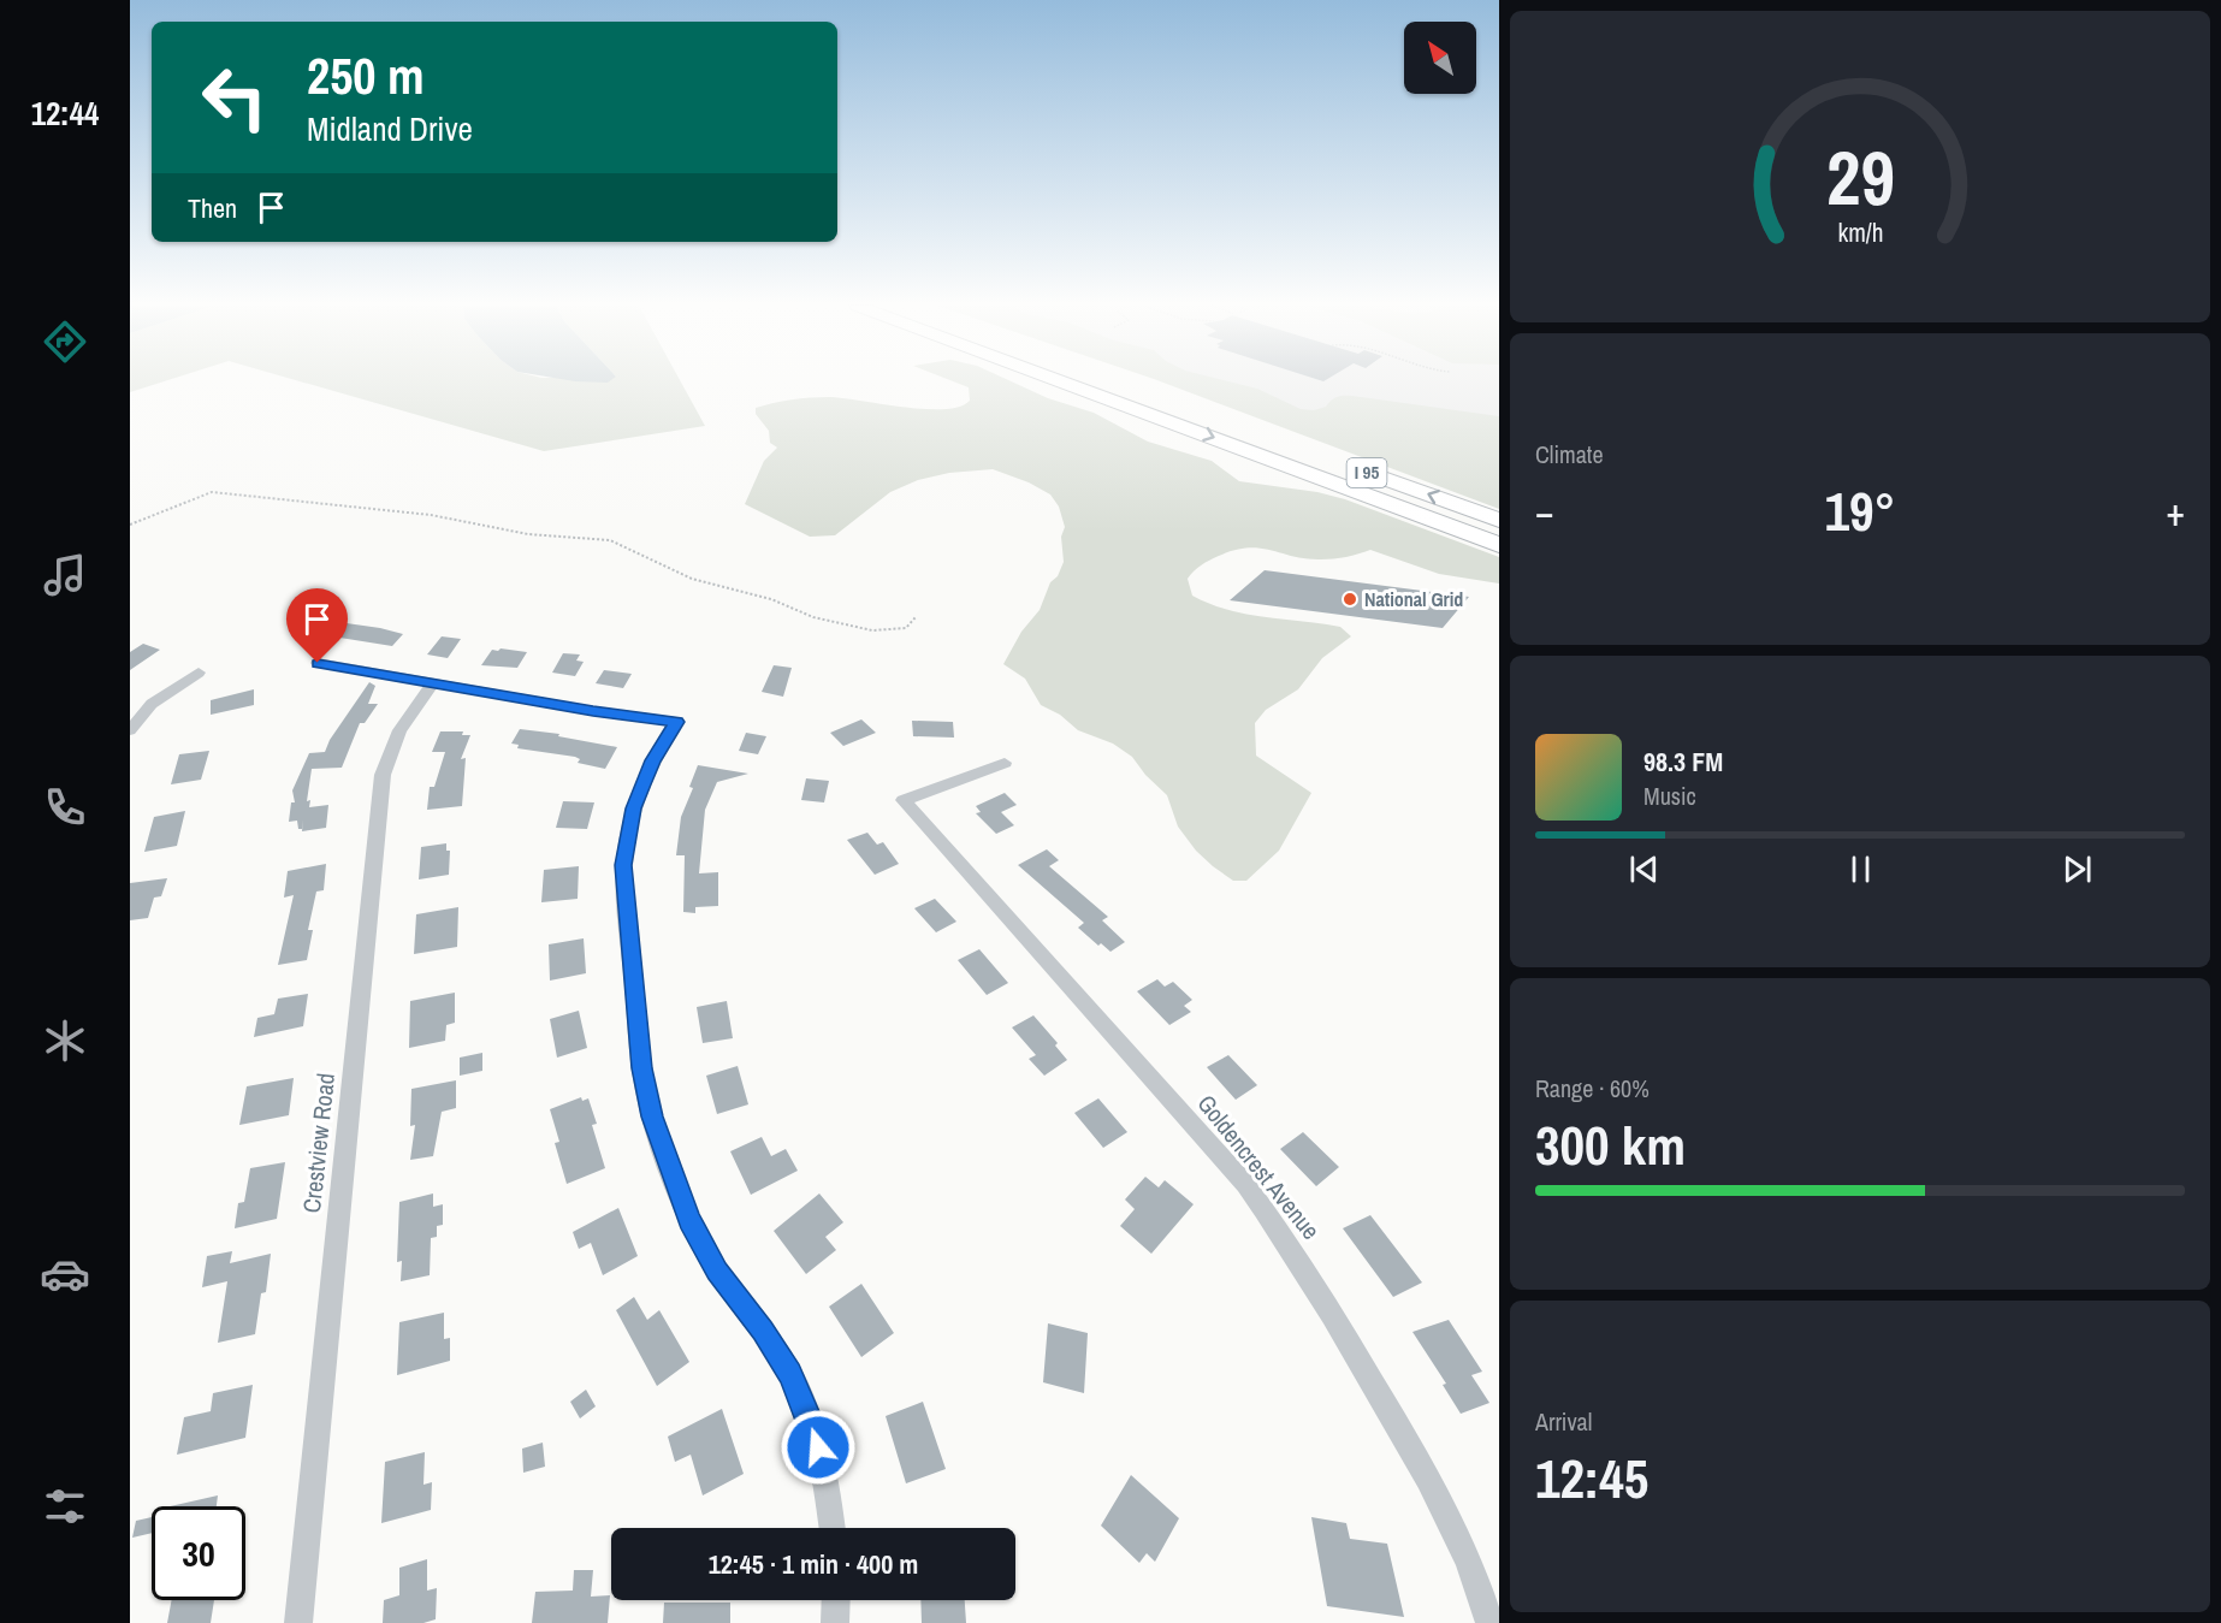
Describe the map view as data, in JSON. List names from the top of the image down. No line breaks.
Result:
{"streets":{"highway":["I 95"],"street":["Crestview Road","Goldencrest Avenue"]},"places":["National Grid"],"north":"top left","page":{"tabs":"12:44","turn":["250 m","Midland Drive"],"then":"Then","tile":["Climate",["Range · 60%","300 km"],["Arrival","12:45"]],"heat":["−","19°","+"],"song":["98.3 FM","Music"],"limit":"30","trip":"12:45 · 1 min · 400 m","gauge":["29","km/h"]}}
